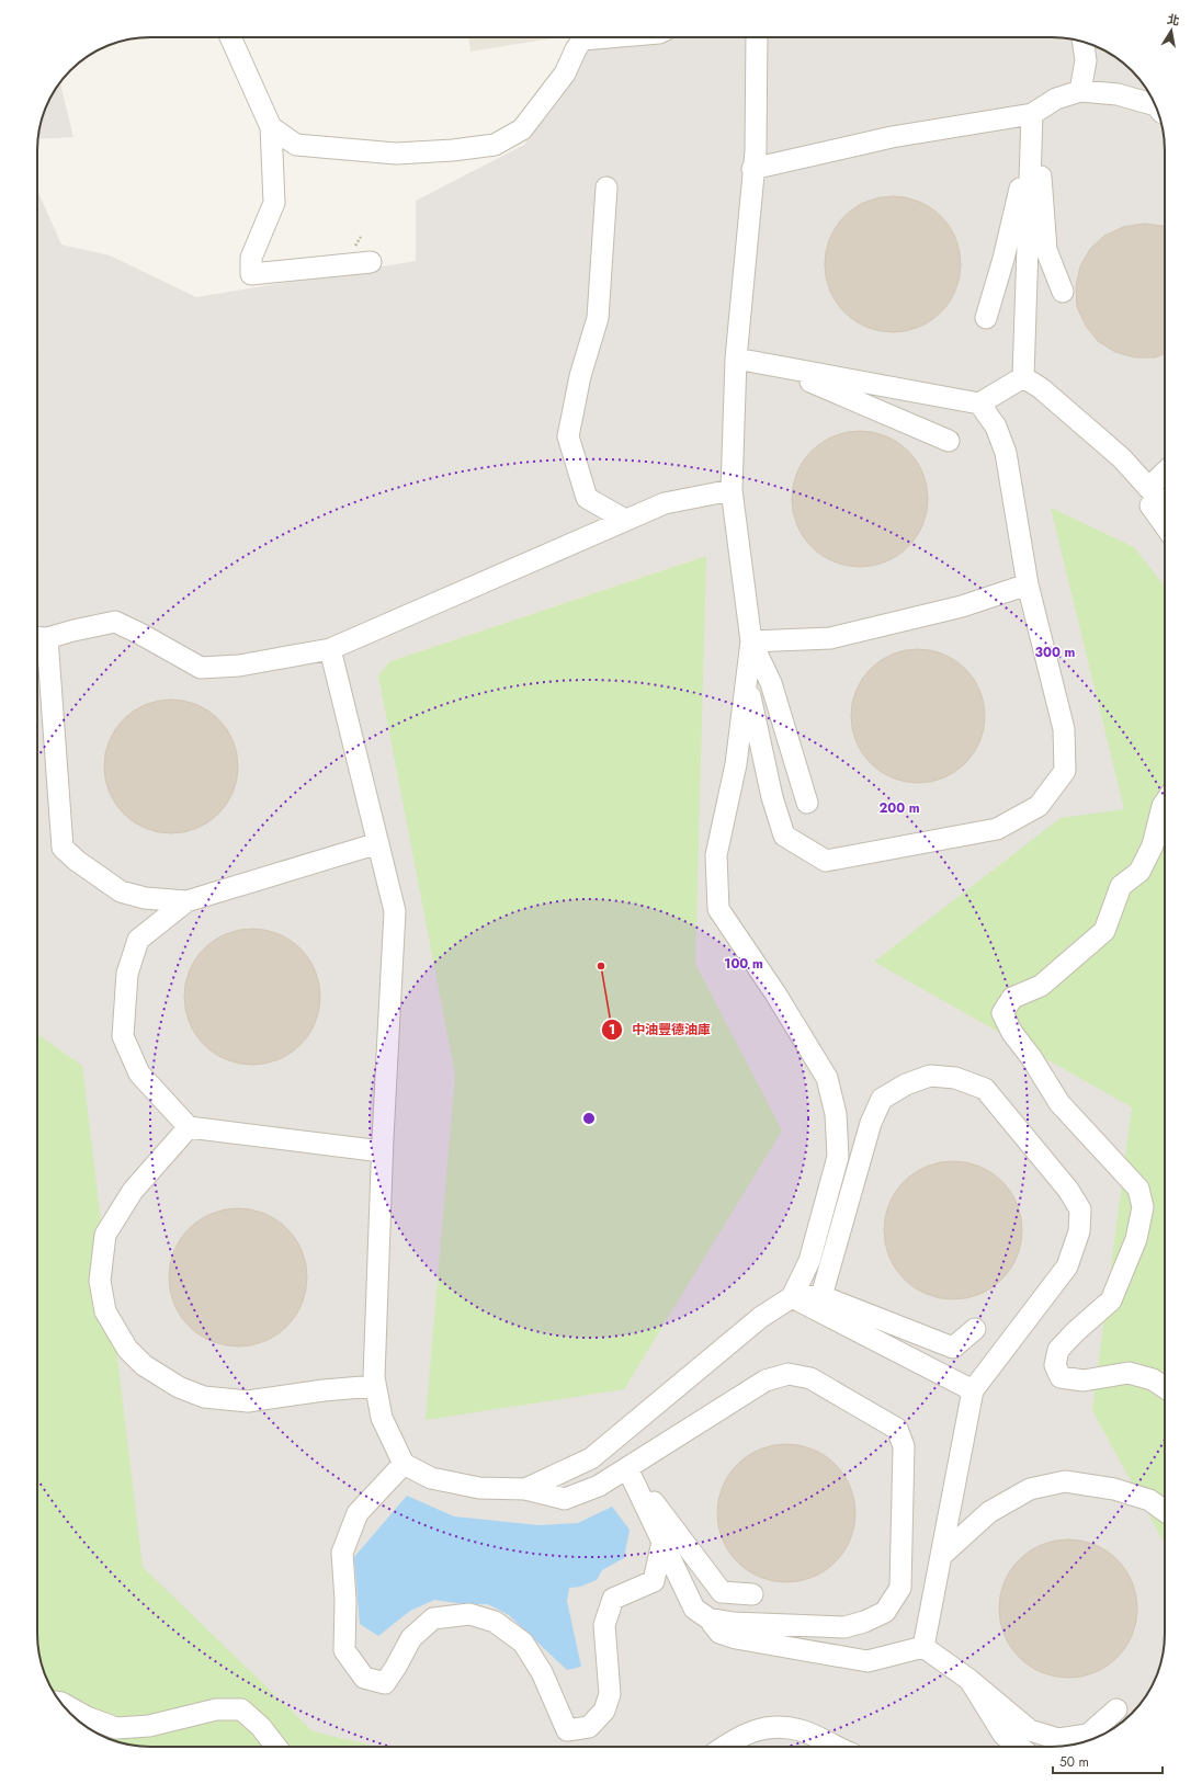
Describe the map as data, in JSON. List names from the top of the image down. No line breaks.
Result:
{"places":["中油豐德油庫"],"scale_bar":"50 m","north":"top","rings":["300 m","200 m","100 m"]}
